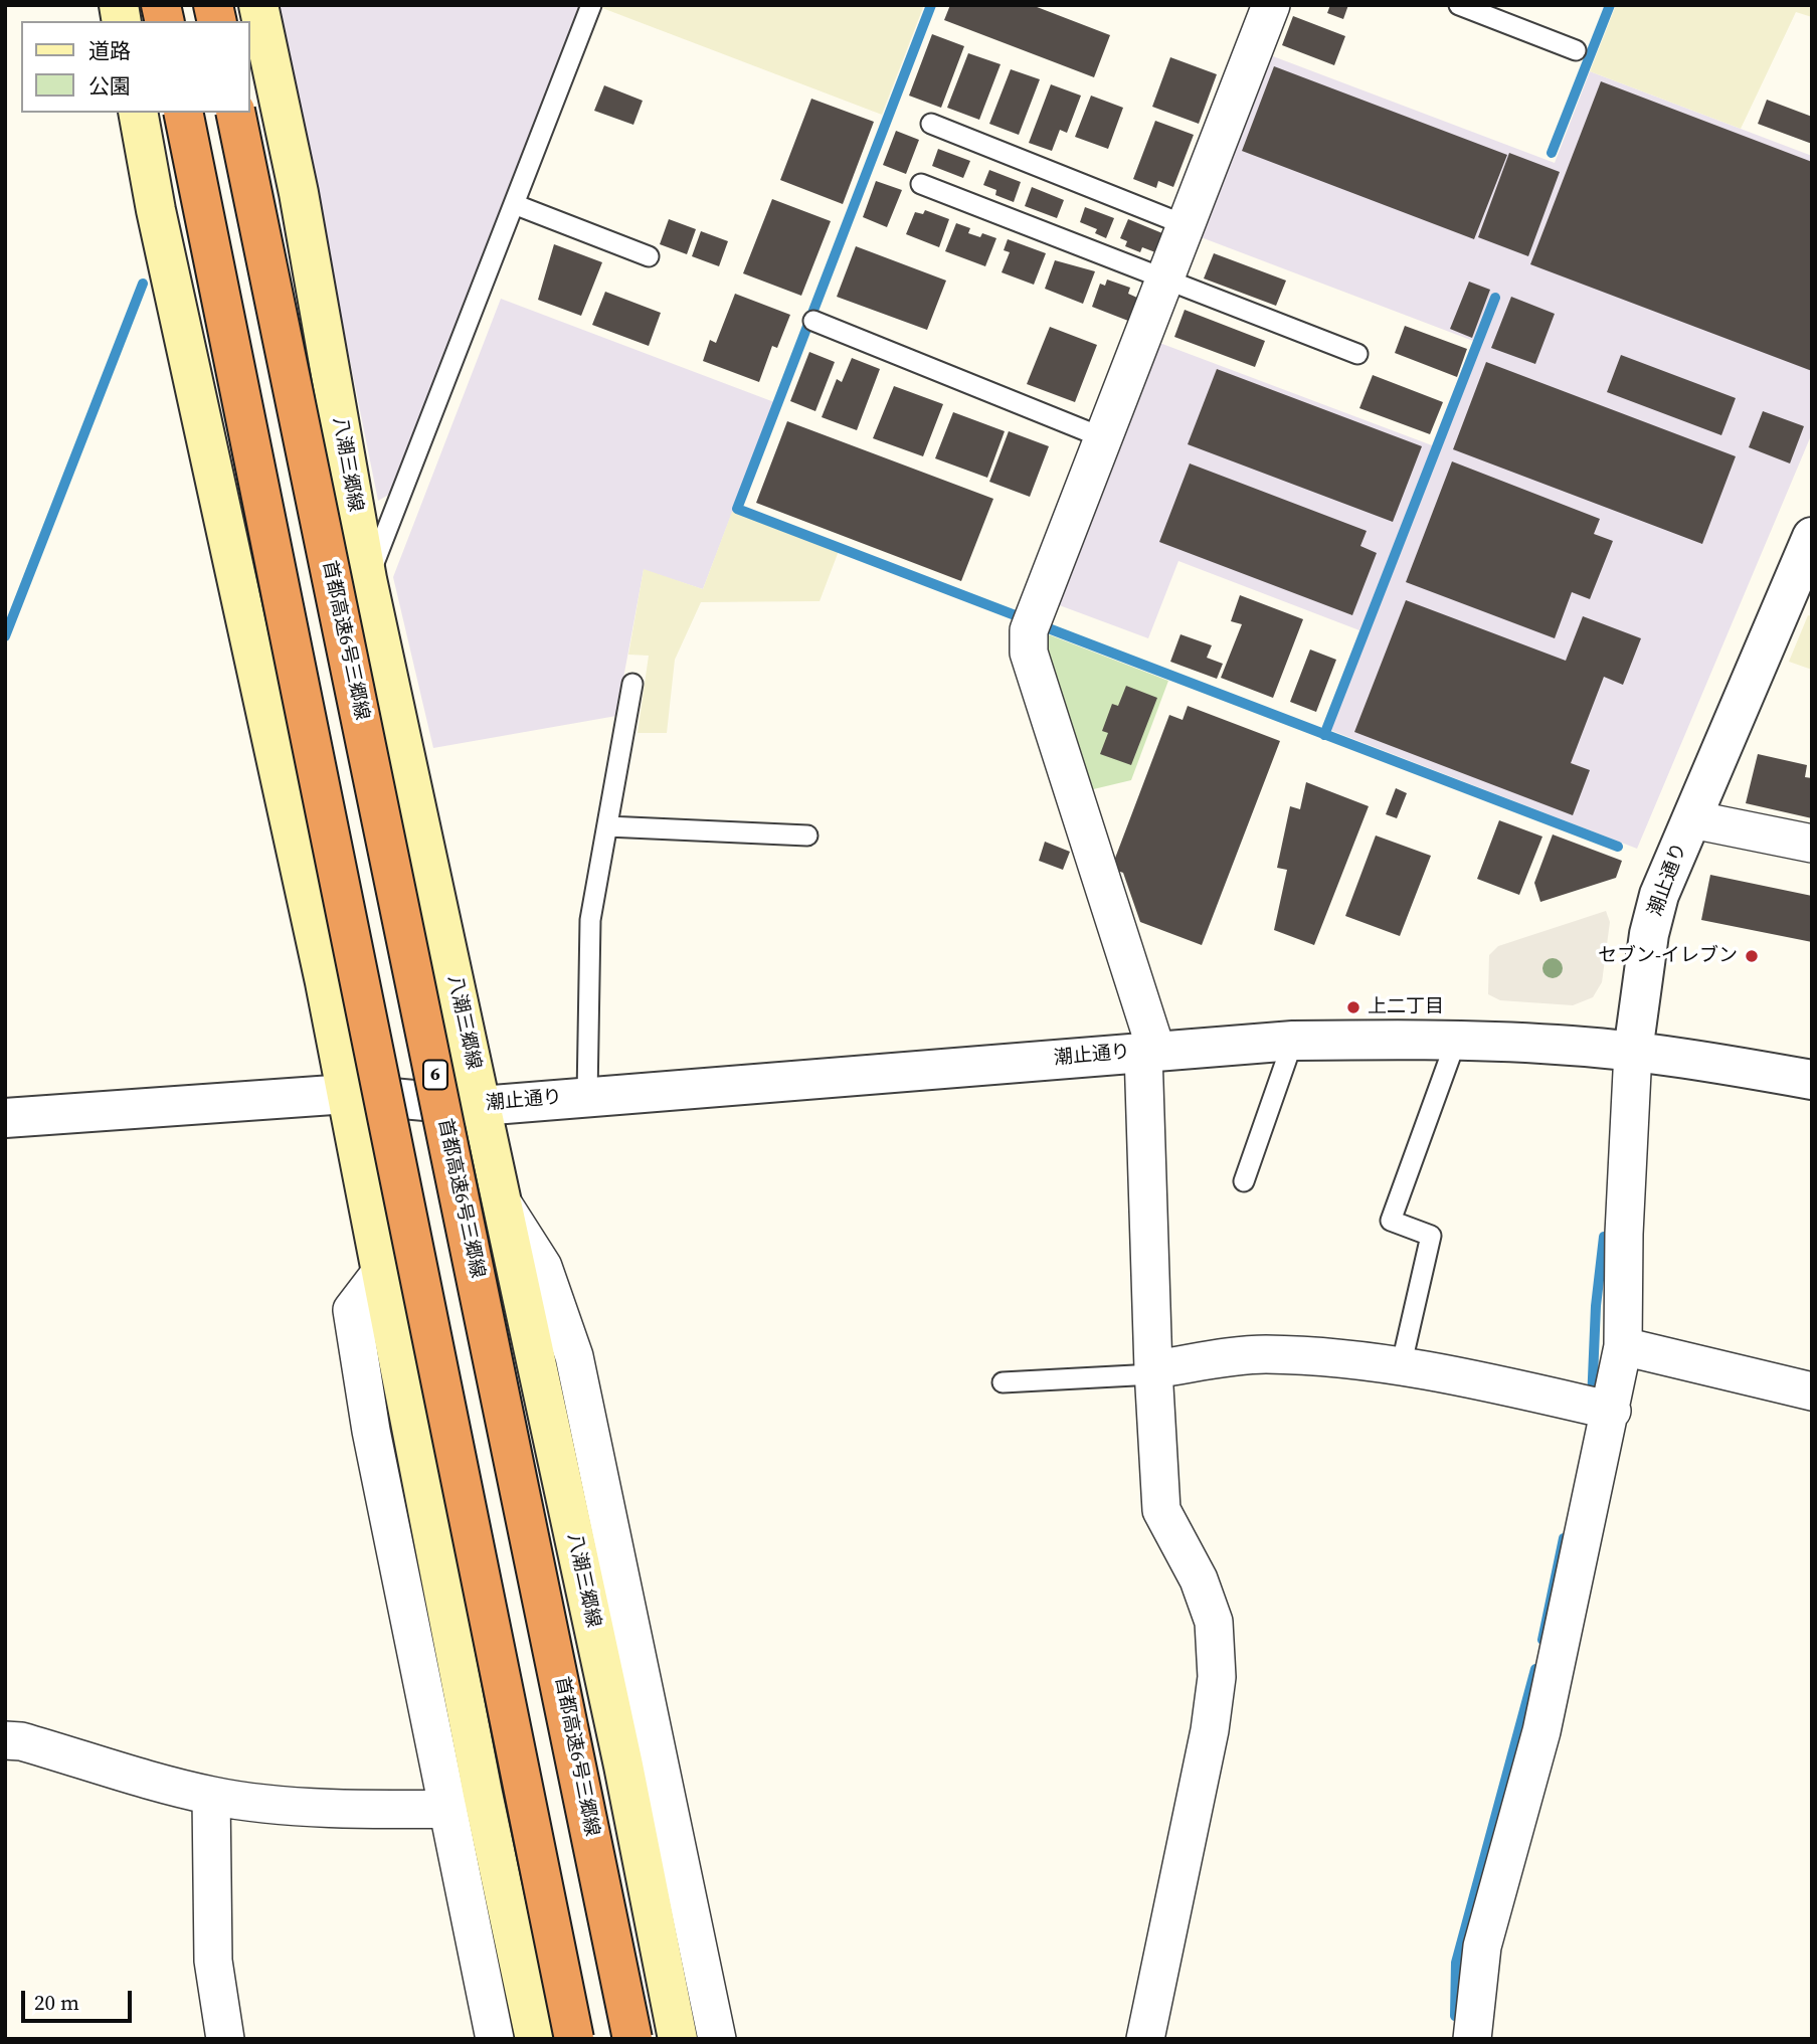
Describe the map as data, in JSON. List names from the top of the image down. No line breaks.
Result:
{"streets":{"highway":["首都高速6号三郷線","6"],"main road":["八潮三郷線"],"street":["潮止通り"]},"crossings":[["八潮三郷線","潮止通り"]],"places":["セブン-イレブン","上二丁目"],"legend":["道路","公園"],"scale_bar":"20 m"}
